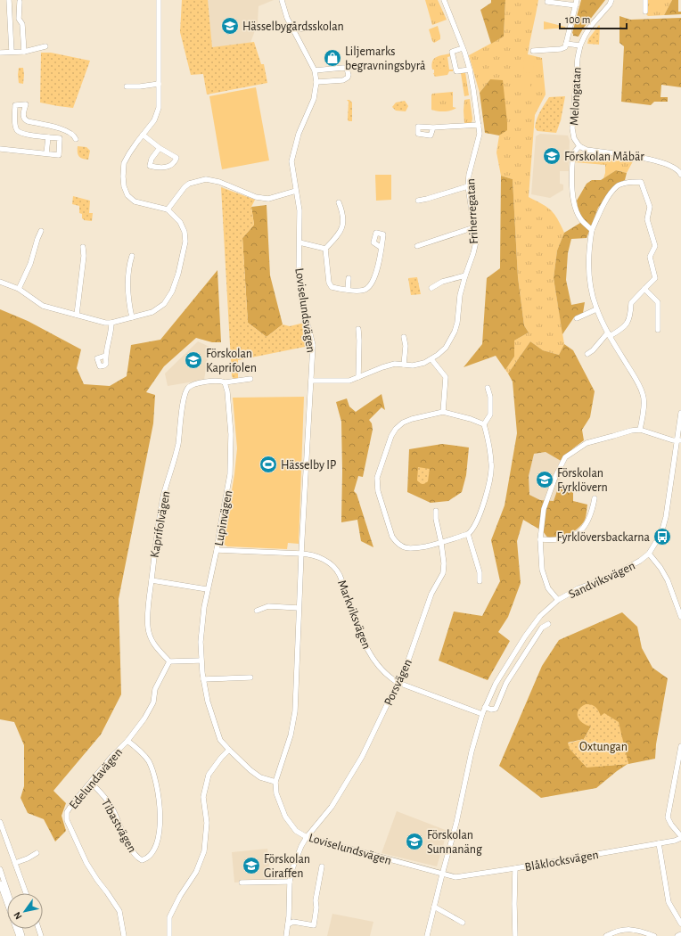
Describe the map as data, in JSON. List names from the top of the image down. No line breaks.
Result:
{"streets":{"street":["Melongatan","Friherregatan","Loviselundsvägen","Lupinvägen","Kaprifolvägen","Sandviksvägen","Markviksvägen","Porsvägen","Edelundavägen","Tibastvägen","Blåklocksvägen"]},"crossings":[["Friherregatan","Loviselundsvägen"],["Loviselundsvägen","Lupinvägen"],["Loviselundsvägen","Sandviksvägen"],["Loviselundsvägen","Markviksvägen"],["Loviselundsvägen","Porsvägen"],["Loviselundsvägen","Blåklocksvägen"],["Lupinvägen","Kaprifolvägen"],["Lupinvägen","Markviksvägen"],["Kaprifolvägen","Edelundavägen"],["Sandviksvägen","Markviksvägen"],["Sandviksvägen","Blåklocksvägen"],["Markviksvägen","Porsvägen"],["Edelundavägen","Tibastvägen"]],"parks":["Oxtungan"],"places":{"school or university":["Hässelbygårdsskolan","Förskolan Måbär","Förskolan Kaprifolen","Förskolan Fyrklövern","Förskolan Sunnanäng","Förskolan Giraffen"],"shop":["Liljemarks begravningsbyrå"],"sports":["Hässelby IP"],"bus stop":["Fyrklöversbackarna"]},"scale_bar":"100 m","north":"bottom left"}
